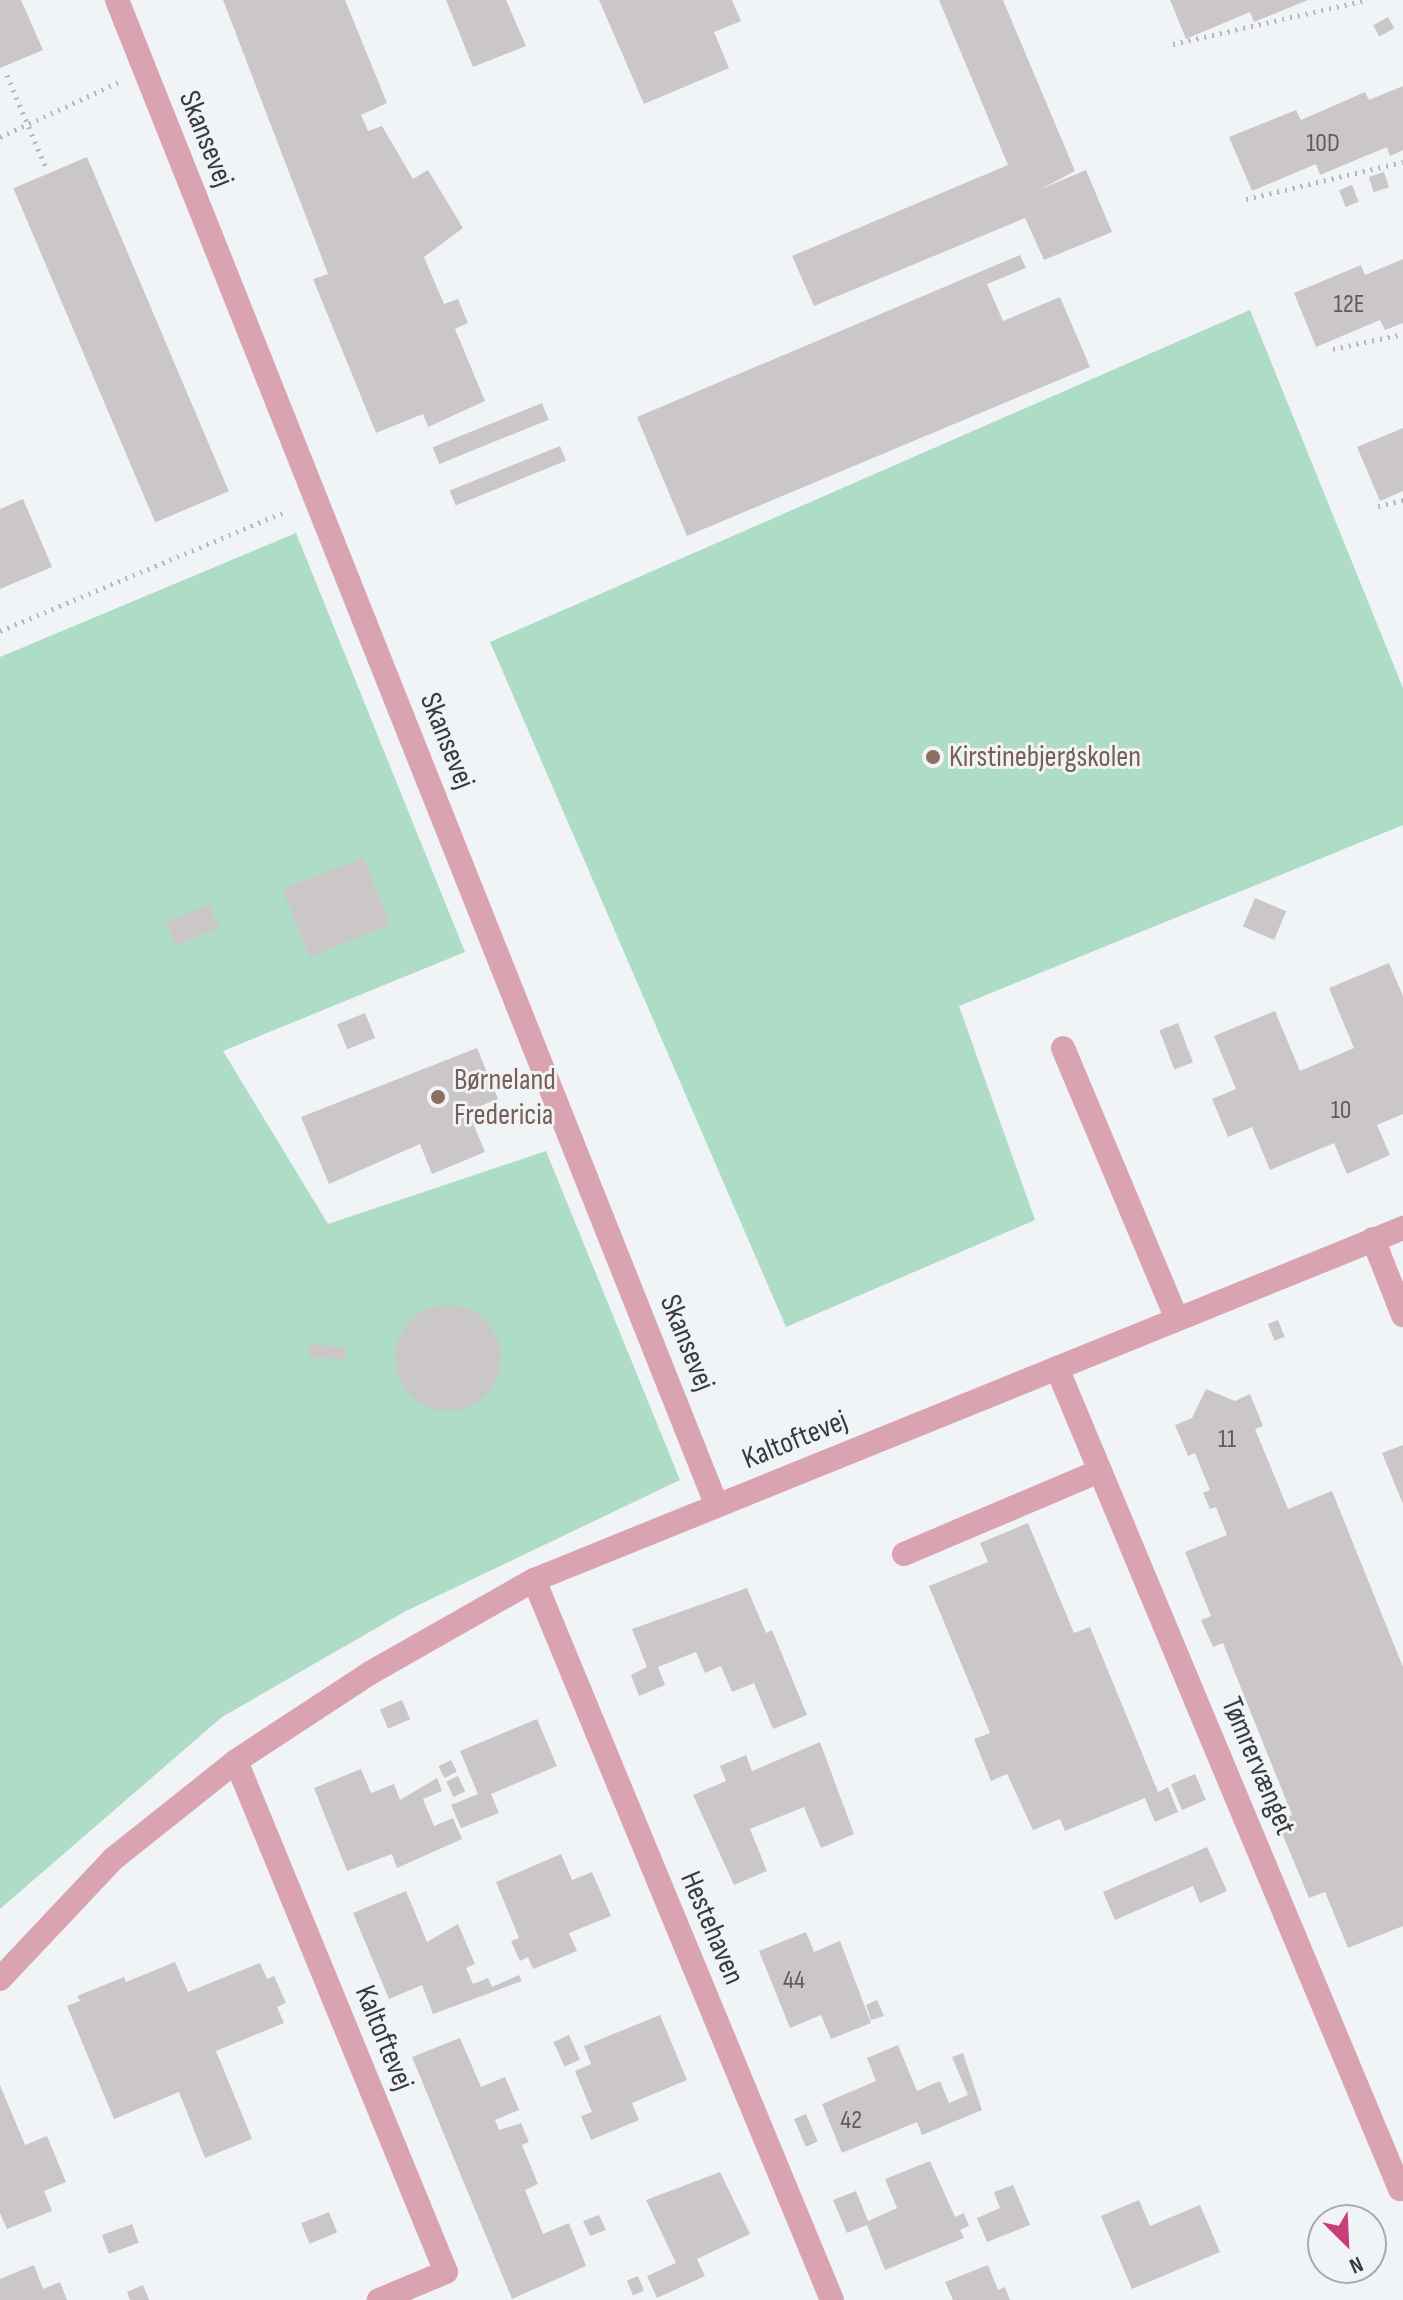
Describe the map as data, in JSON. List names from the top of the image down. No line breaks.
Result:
{"streets":{"street":["Skansevej","Kaltoftevej","Tømrervænget","Hestehaven"]},"crossings":[["Skansevej","Kaltoftevej"],["Kaltoftevej","Tømrervænget"],["Kaltoftevej","Hestehaven"]],"places":["Kirstinebjergskolen","Børneland Fredericia"],"house_numbers":["10D","12E","10","11","44","42"],"north":"bottom right"}
